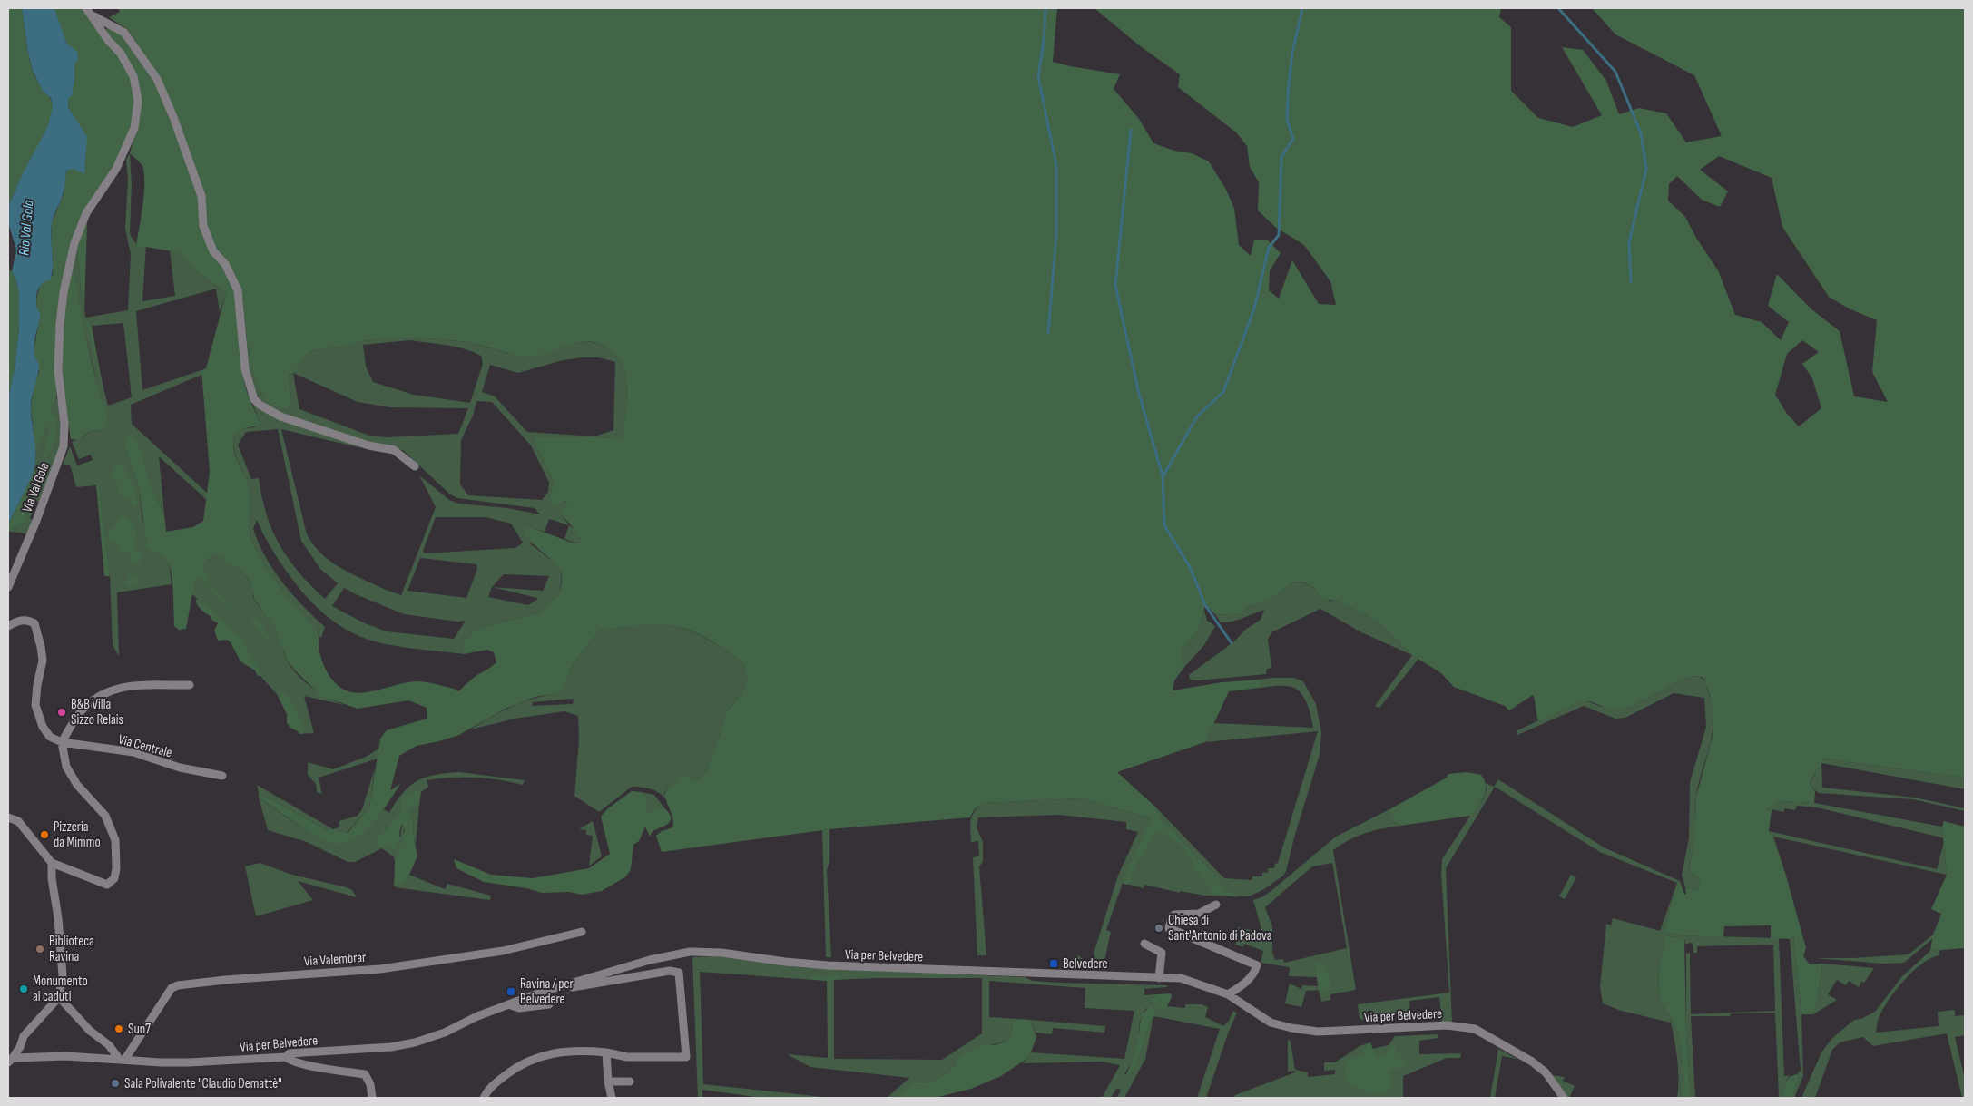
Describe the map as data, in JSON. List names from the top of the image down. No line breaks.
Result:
{"streets":{"street":["Via Val Gola","Via Centrale","Via per Belvedere","Via Valembrar"]},"crossings":[["Via per Belvedere","Via Valembrar"]],"water":["Rio Val Gola"],"places":{"other":["B&B Villa Sizzo Relais","Pizzeria da Mimmo","Chiesa di Sant'Antonio di Padova","Biblioteca Ravina","Monumento ai caduti","Sun7","Sala Polivalente \"Claudio Demattè\""],"transit":["Belvedere","Ravina / per Belvedere"]}}
